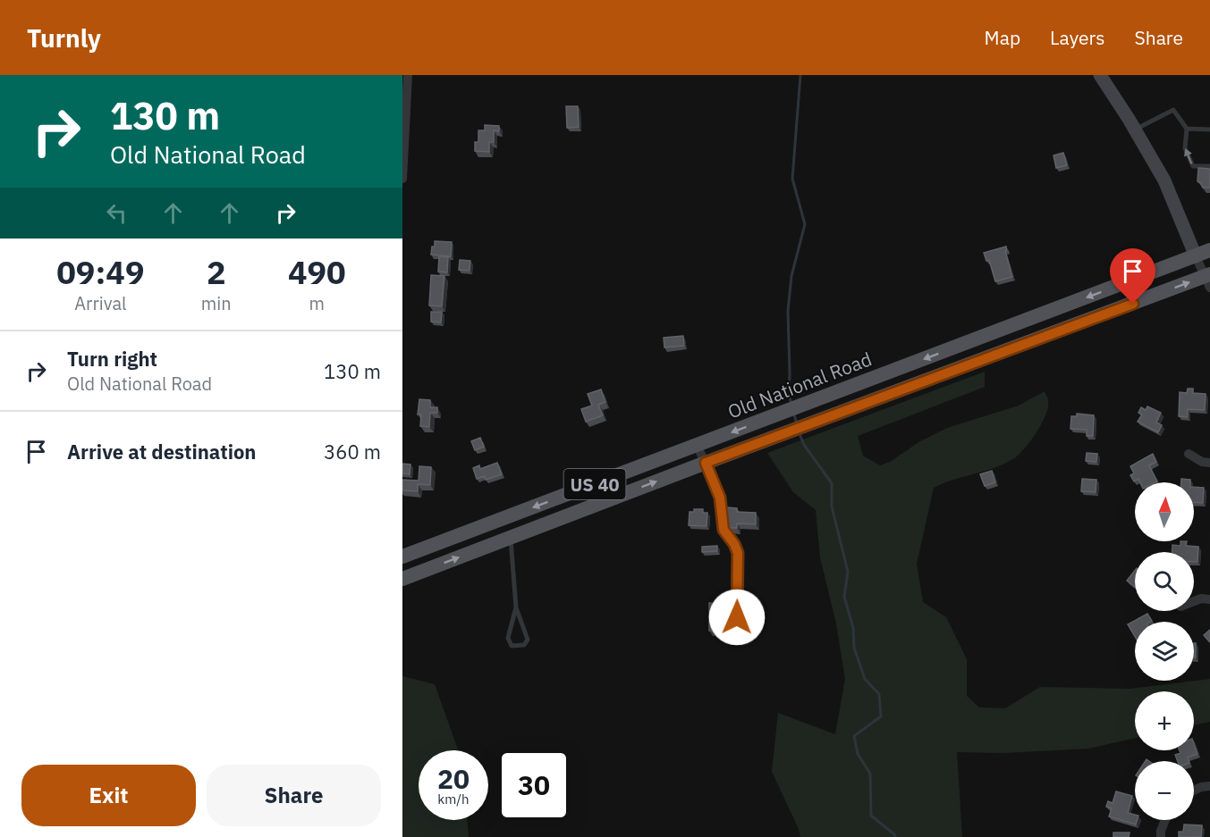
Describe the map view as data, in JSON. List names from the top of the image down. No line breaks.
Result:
{"streets":{"main road":["Old National Road","US 40"]},"north":"top","page":{"header":"Turnly","nav":["Map","Layers","Share"],"turn":["130 m","Old National Road"],"eta":["09:49","Arrival","2","min","490","m"],"list":[{"name":"Turn right","note":"Old National Road","value":"130 m"},{"name":"Arrive at destination","value":"360 m"}],"map_buttons":["+","−"],"speed":"20 km/h","limit":"30","buttons":["Exit","Share"]}}
